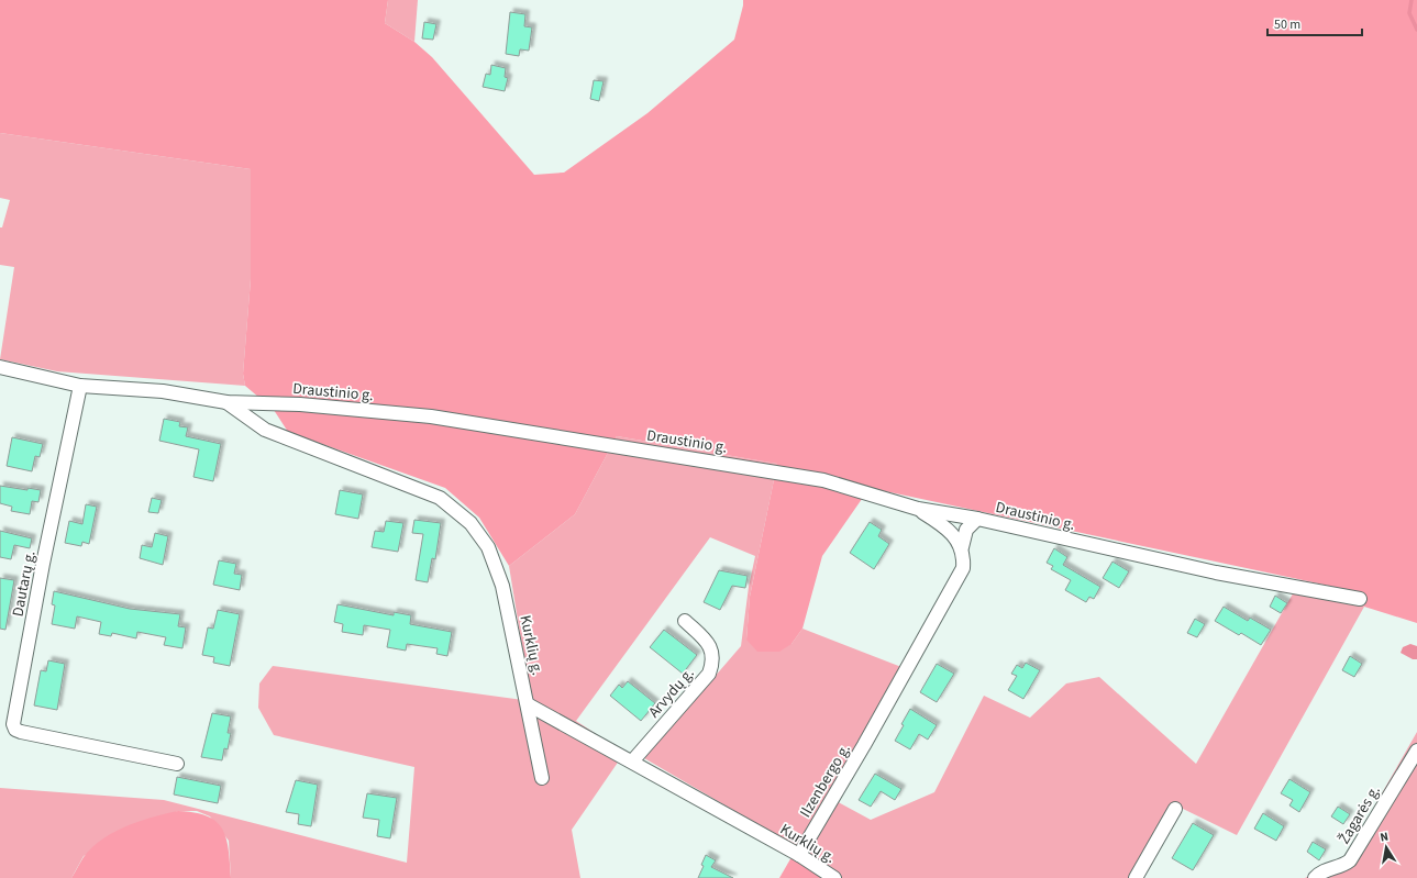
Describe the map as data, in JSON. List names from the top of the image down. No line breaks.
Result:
{"streets":{"street":["Draustinio g.","Dautarų g.","Kurklių g.","Arvydų g.","Ilzenbergo g.","Žagarės g."]},"crossings":[["Draustinio g.","Dautarų g."],["Draustinio g.","Kurklių g."],["Kurklių g.","Arvydų g."],["Kurklių g.","Ilzenbergo g."]],"scale_bar":"50 m","north":"top"}
